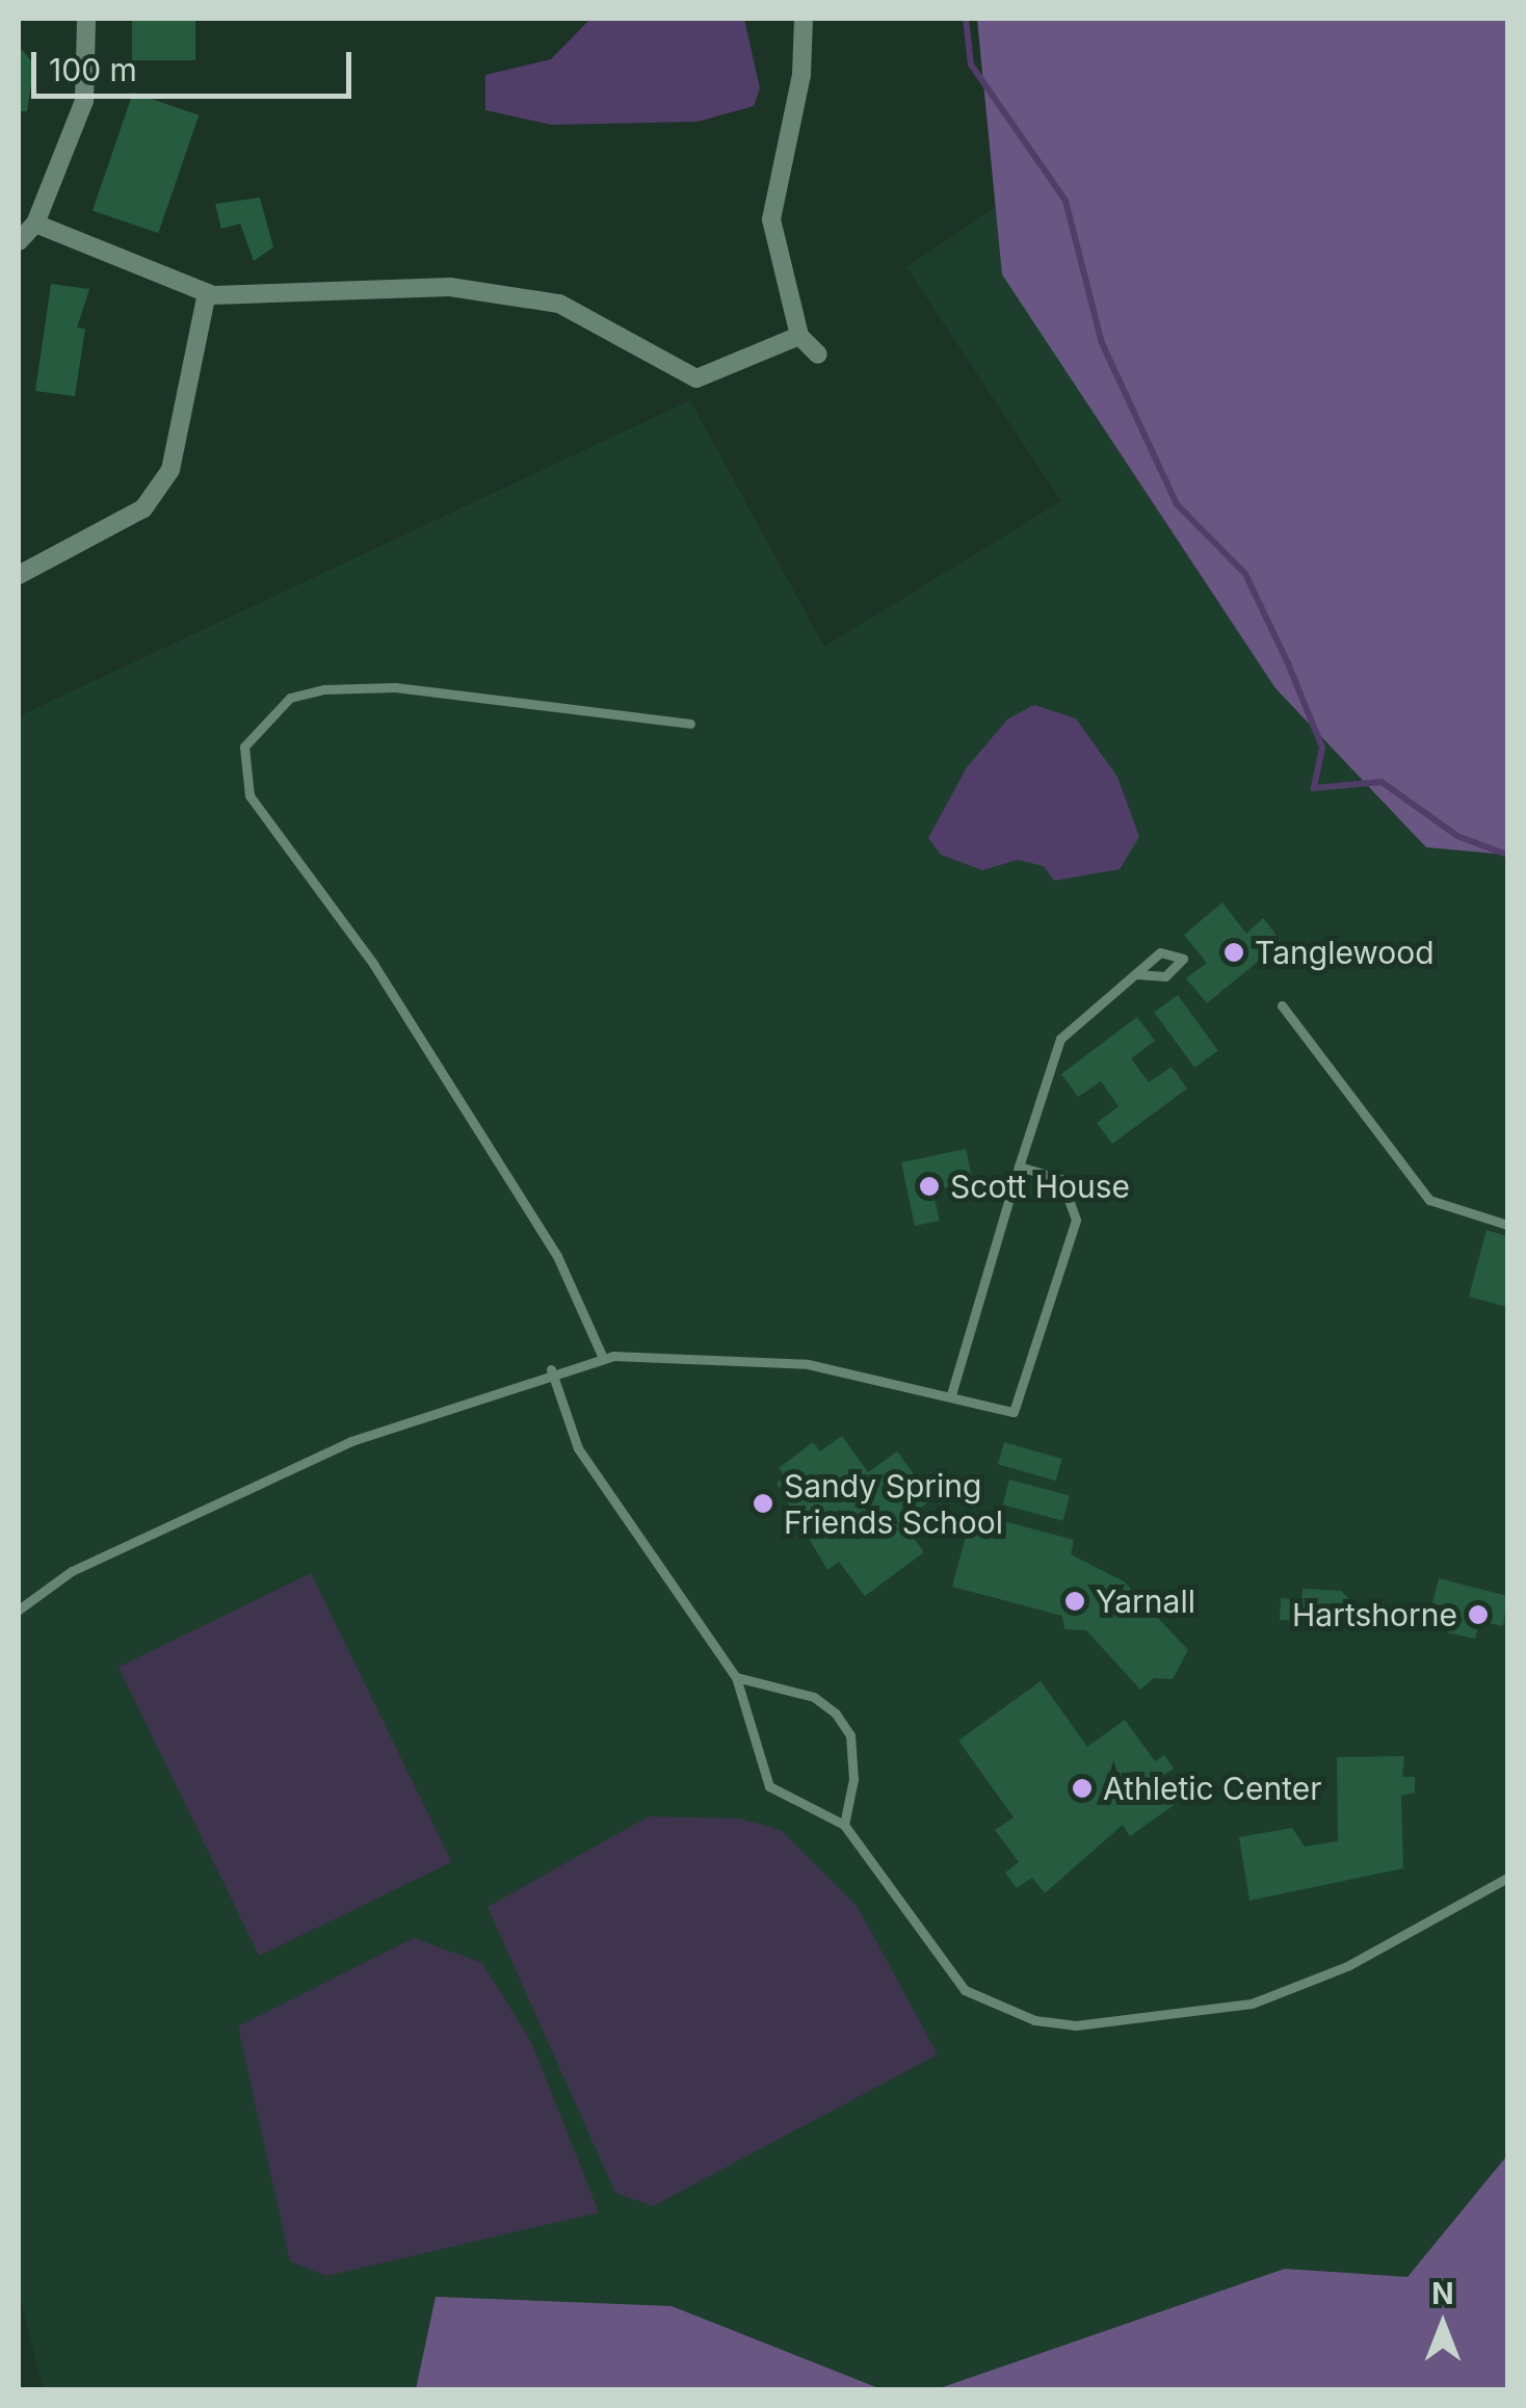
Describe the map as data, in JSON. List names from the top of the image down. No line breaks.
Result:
{"places":["Tanglewood","Scott House","Sandy Spring Friends School","Yarnall","Hartshorne","Athletic Center"],"scale_bar":"100 m","north":"top"}
